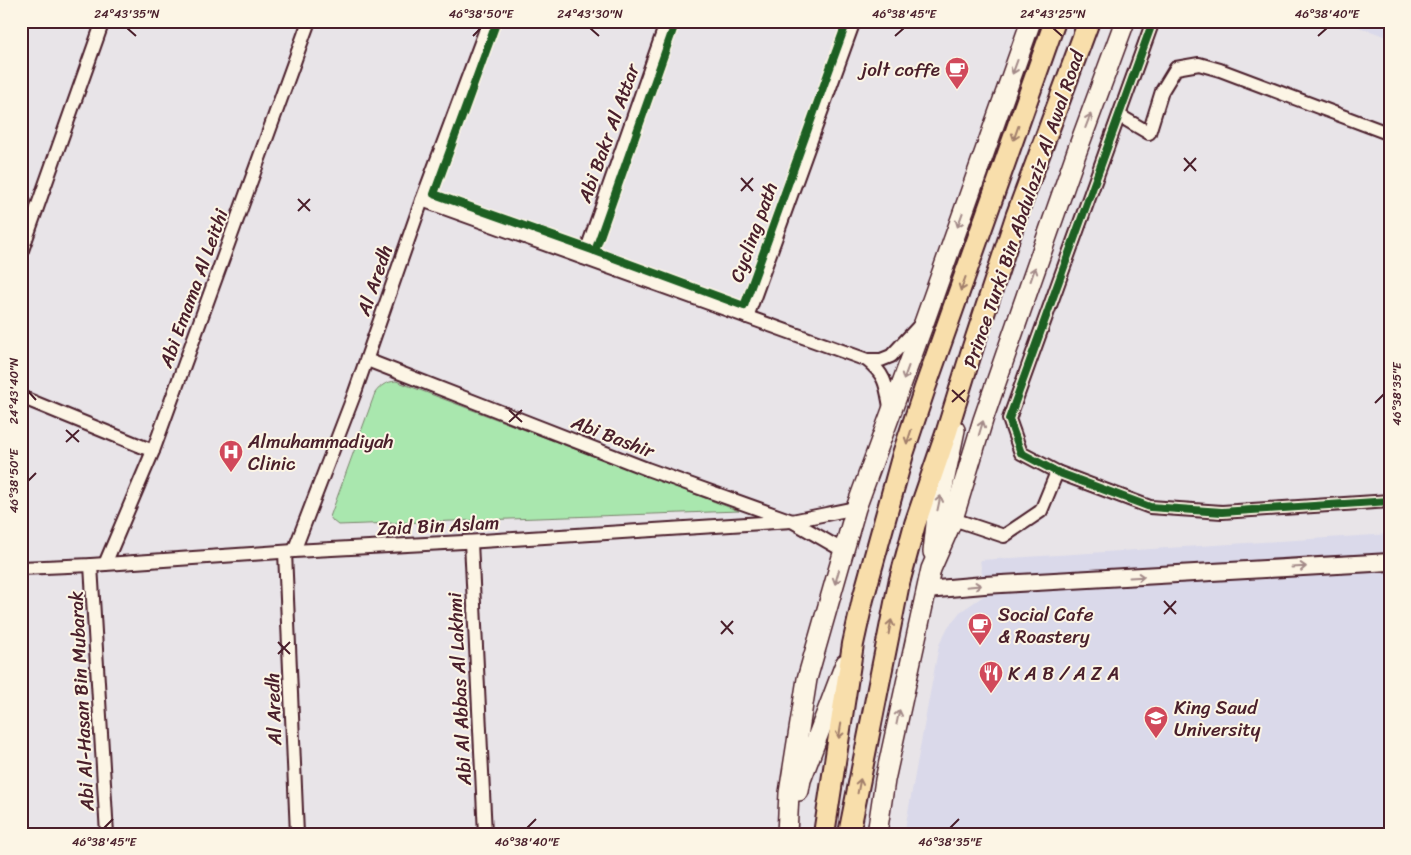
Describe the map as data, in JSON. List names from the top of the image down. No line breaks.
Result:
{"streets":{"main road":["Prince Turki Bin Abdulaziz Al Awal Road"],"street":["Abi Bakr Al Attar","Al Aredh","Abi Emama Al Leithi","Abi Bashir","Zaid Bin Aslam","Abi Al Abbas Al Lakhmi","Abi Al-Hasan Bin Mubarak"],"cycle path":["Cycling path"]},"crossings":[["Al Aredh","Abi Bashir"],["Al Aredh","Zaid Bin Aslam"],["Abi Emama Al Leithi","Zaid Bin Aslam"],["Abi Bashir","Zaid Bin Aslam"],["Zaid Bin Aslam","Abi Al Abbas Al Lakhmi"],["Zaid Bin Aslam","Abi Al-Hasan Bin Mubarak"]],"places":{"cafe":["jolt coffe","Social Cafe & Roastery"],"hospital":["Almuhammadiyah Clinic"],"restaurant":["K A B / A Z A"],"school or university":["King Saud University"]},"coordinates":["24°43'35\"N","46°38'50\"E","24°43'30\"N","46°38'45\"E","24°43'25\"N","46°38'40\"E","24°43'40\"N","46°38'35\"E"]}
